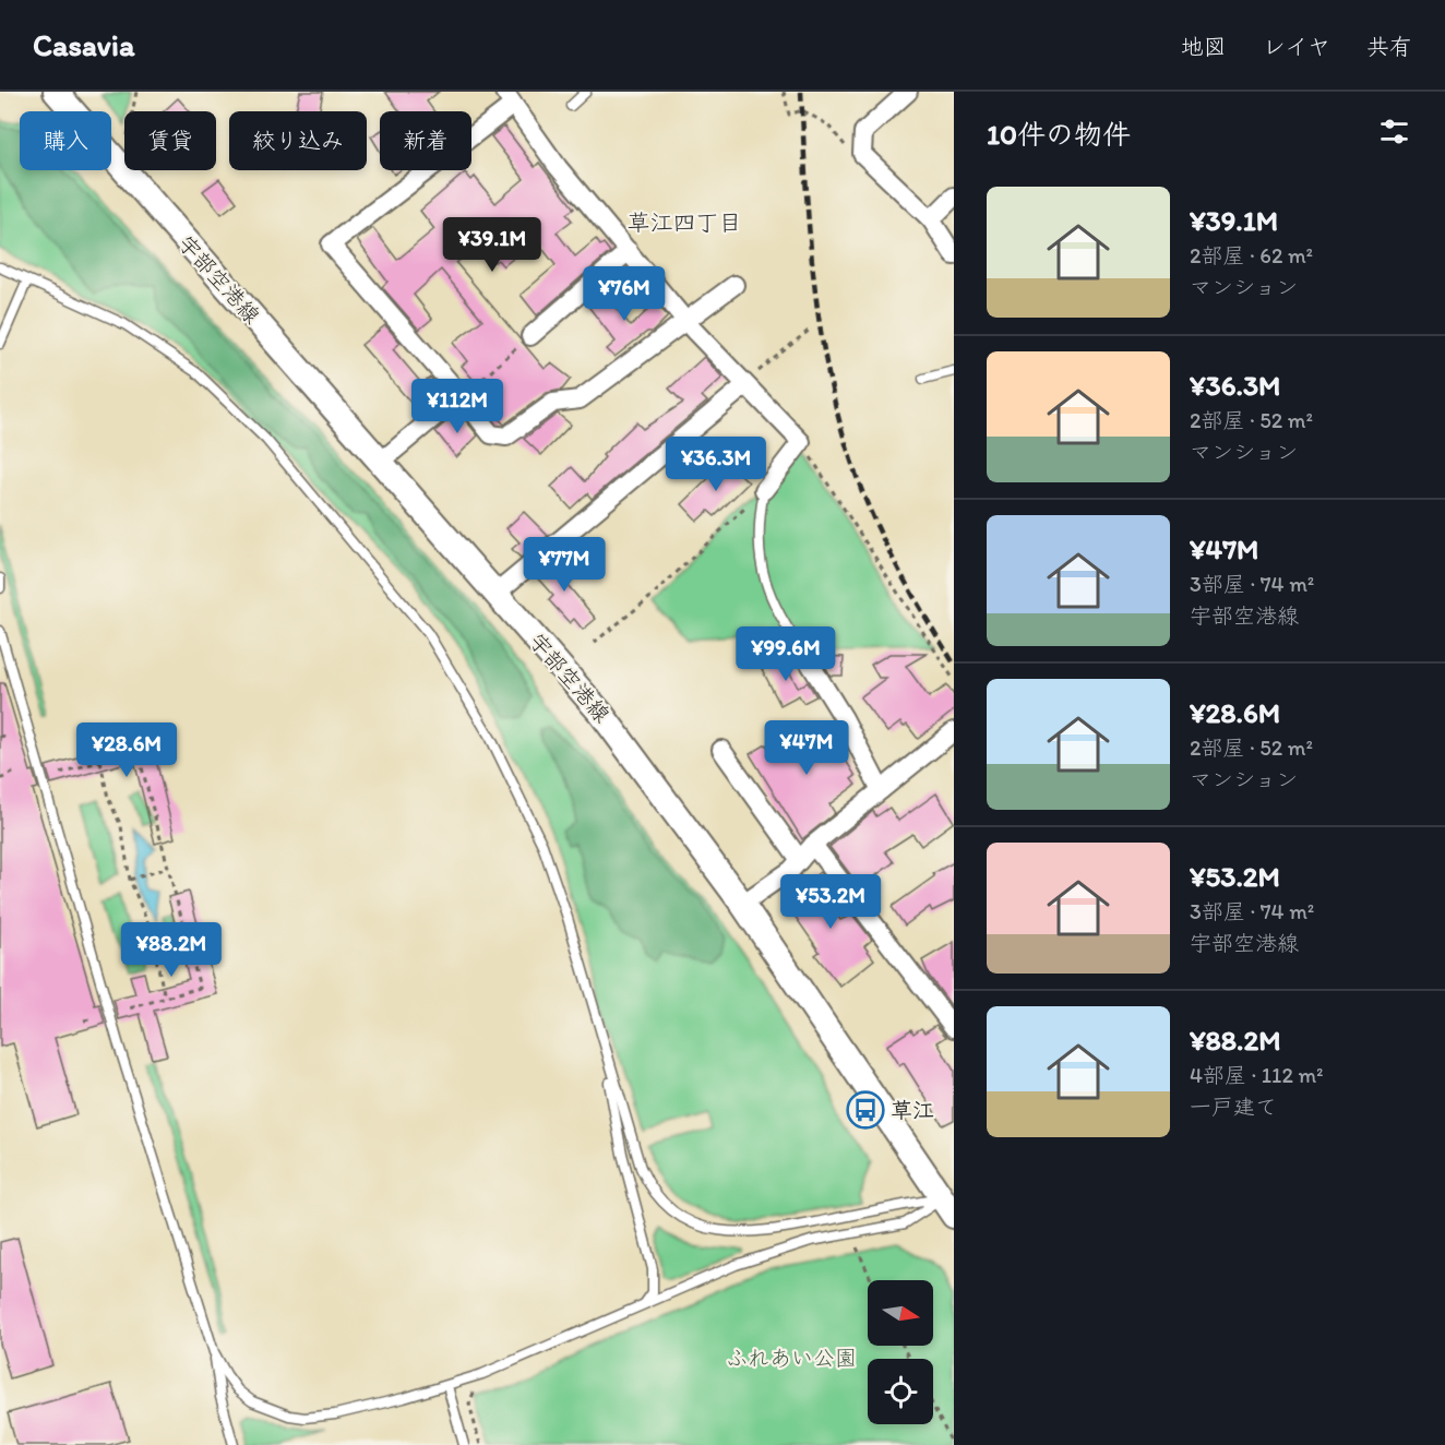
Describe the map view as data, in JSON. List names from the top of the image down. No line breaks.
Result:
{"streets":{"main road":["宇部空港線"]},"districts":["草江四丁目"],"parks":["ふれあい公園"],"places":{"bus stop":["草江"]},"north":"right","page":{"header":"Casavia","nav":["地図","レイヤ","共有"],"heading":"10件の物件","chip":["購入","賃貸","絞り込み","新着"],"list":[{"name":"¥39.1M","note":"2部屋 · 62 m² · マンション"},{"name":"¥36.3M","note":"2部屋 · 52 m² · マンション"},{"name":"¥47M","note":"3部屋 · 74 m² · 宇部空港線"},{"name":"¥28.6M","note":"2部屋 · 52 m² · マンション"},{"name":"¥53.2M","note":"3部屋 · 74 m² · 宇部空港線"},{"name":"¥88.2M","note":"4部屋 · 112 m² · 一戸建て"}],"price":["¥39.1M","¥76M","¥112M","¥36.3M","¥77M","¥99.6M","¥47M","¥28.6M","¥53.2M","¥88.2M"]}}
